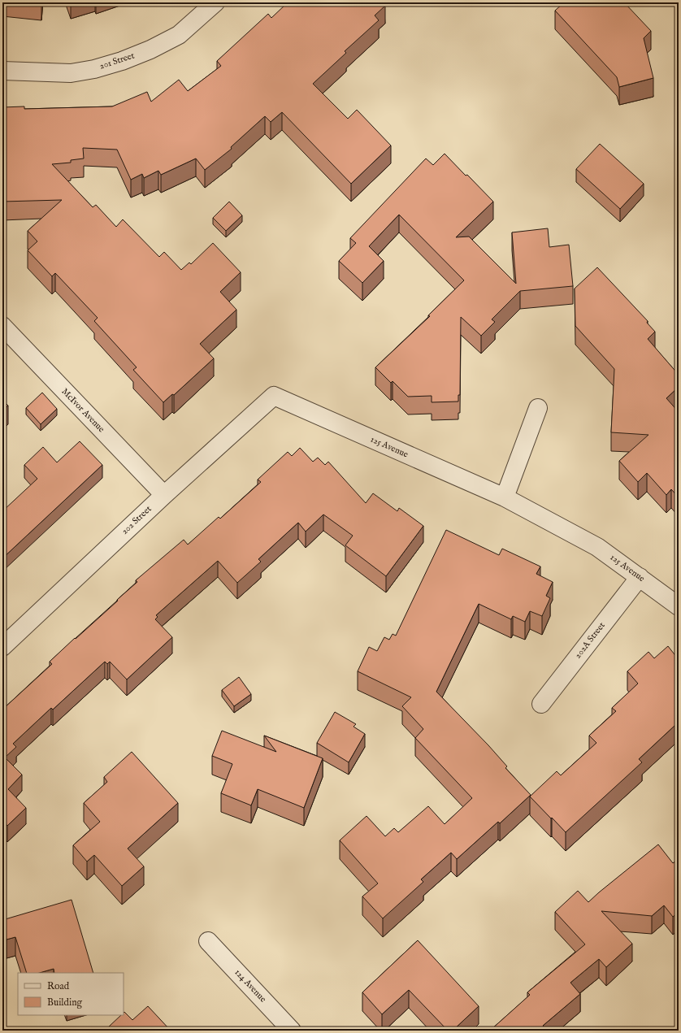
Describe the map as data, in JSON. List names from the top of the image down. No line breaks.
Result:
{"streets":{"street":["201 Street","McIvor Avenue","125 Avenue","202 Street","202A Street","124 Avenue"]},"crossings":[["McIvor Avenue","202 Street"],["125 Avenue","202 Street"],["125 Avenue","202A Street"]],"legend":["Road","Building"]}
